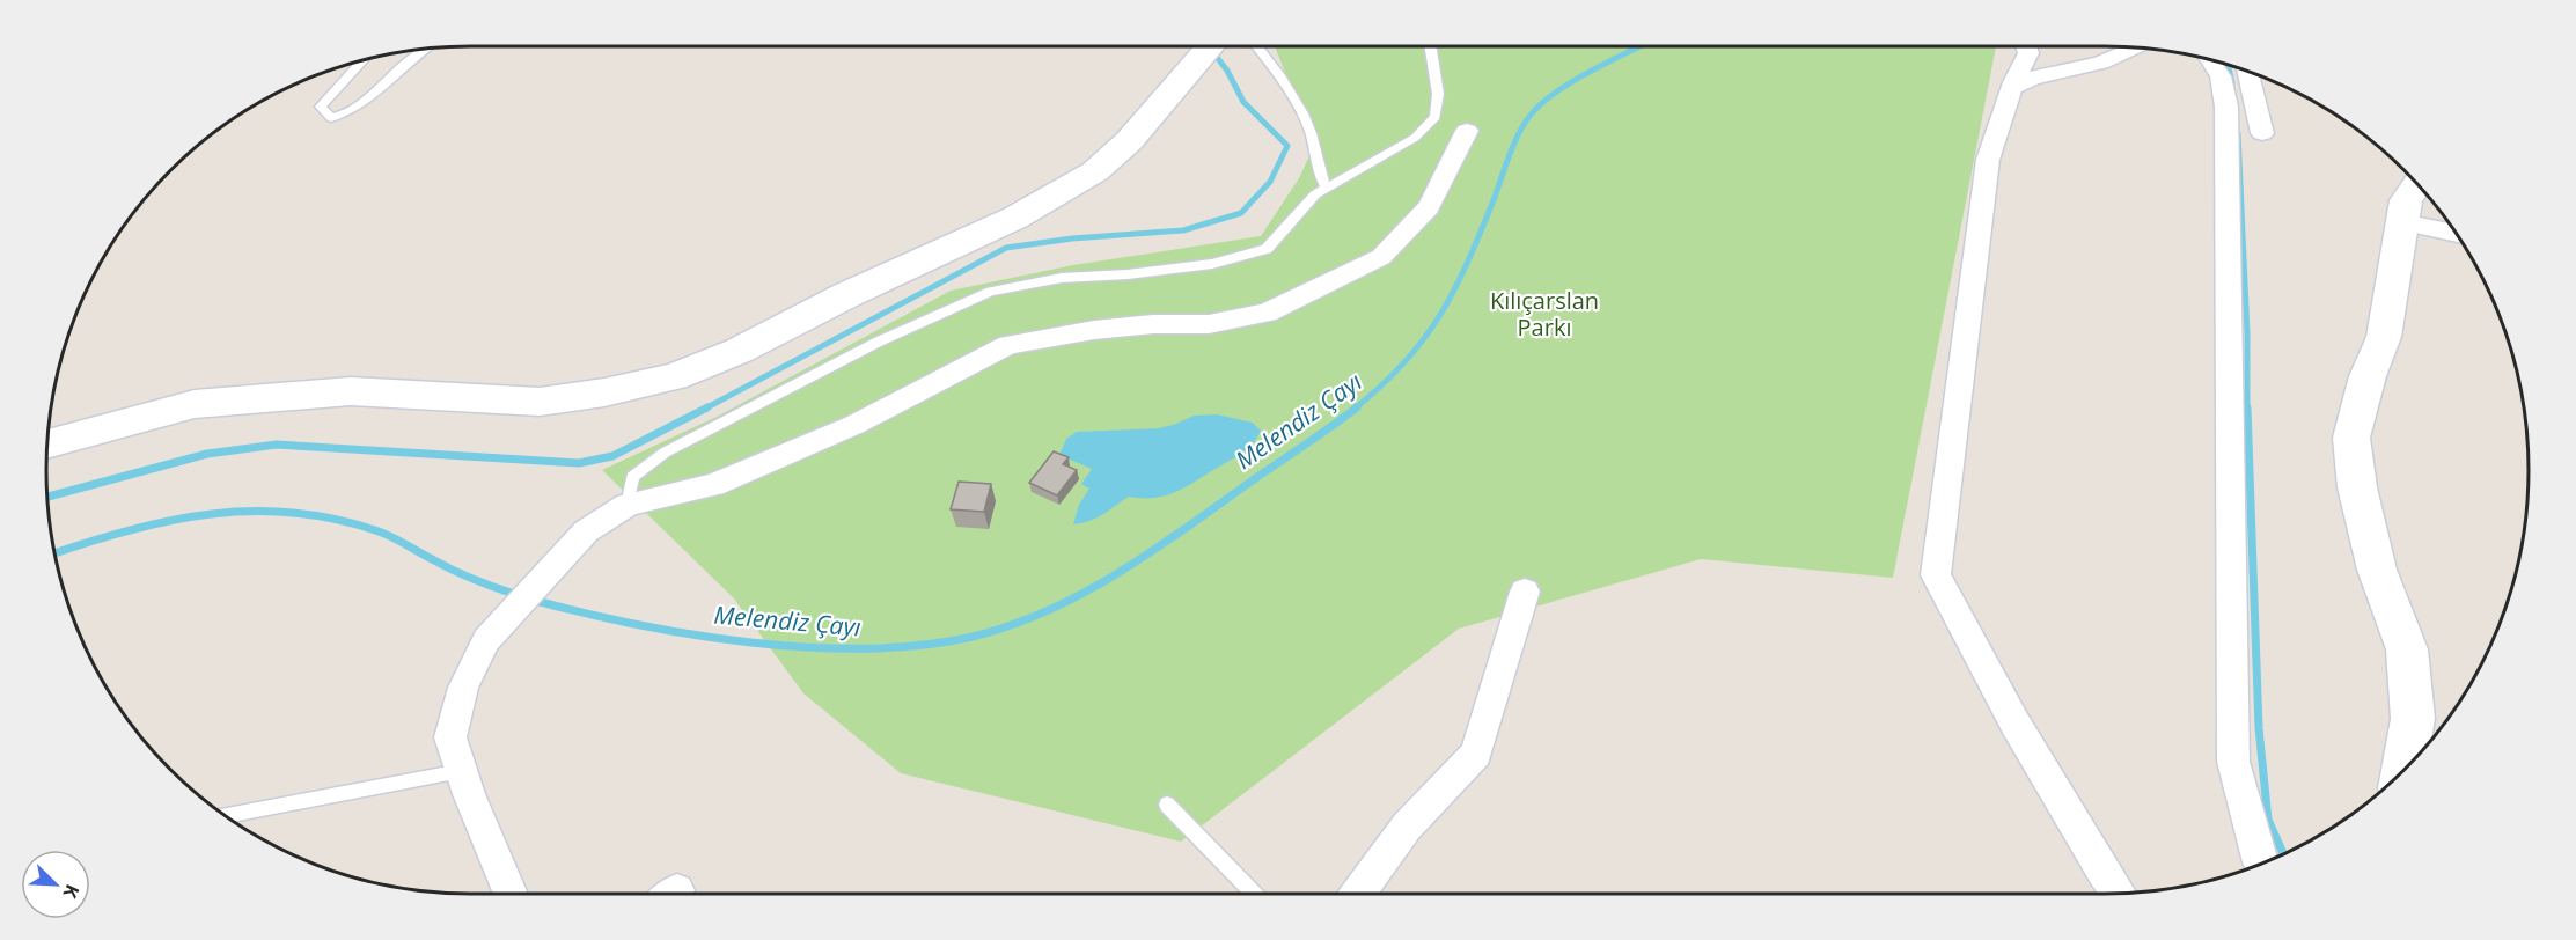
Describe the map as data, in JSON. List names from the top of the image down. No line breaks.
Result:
{"water":["Melendiz Çayı"],"parks":["Kılıçarslan Parkı"],"north":"bottom right"}
